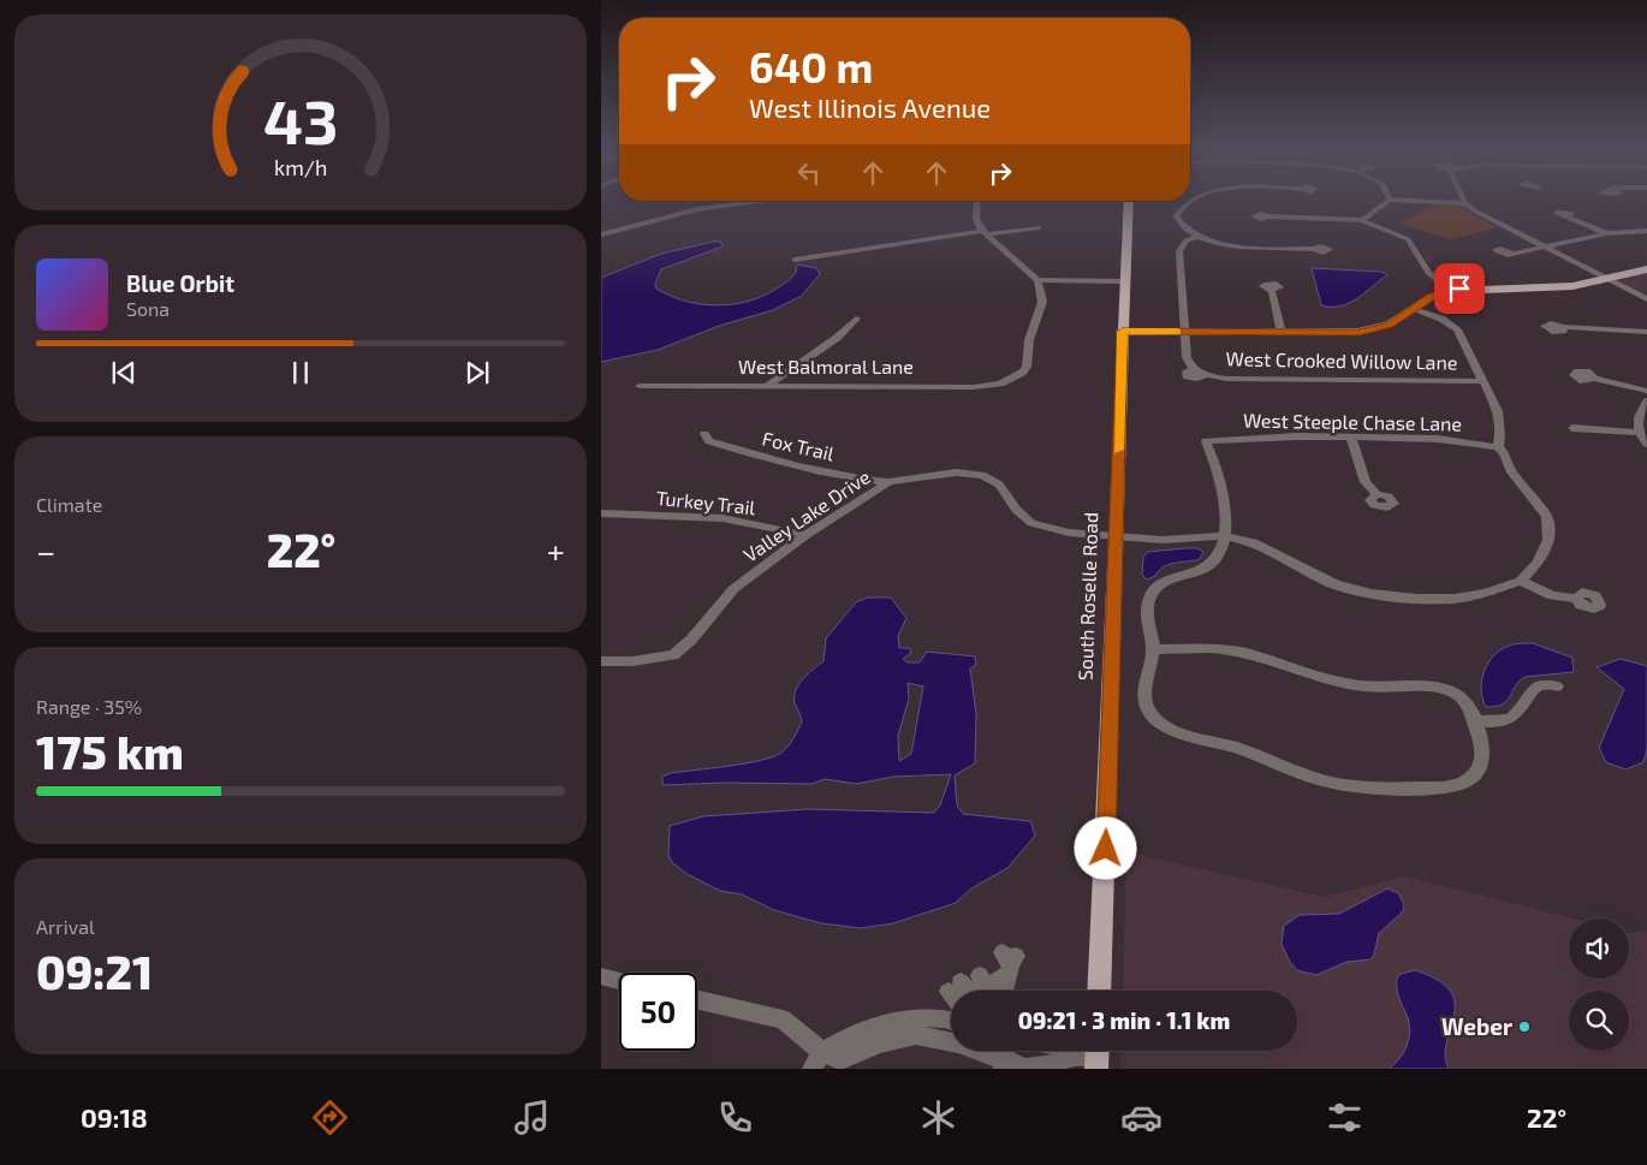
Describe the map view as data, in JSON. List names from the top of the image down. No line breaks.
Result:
{"streets":{"main road":["South Roselle Road"],"street":["West Crooked Willow Lane","West Balmoral Lane","West Steeple Chase Lane","Fox Trail","Turkey Trail","Valley Lake Drive"]},"crossings":[["West Steeple Chase Lane","Valley Lake Drive"],["Fox Trail","Valley Lake Drive"],["Turkey Trail","Valley Lake Drive"],["Valley Lake Drive","South Roselle Road"]],"places":["Weber"],"page":{"turn":["640 m","West Illinois Avenue"],"song":["Blue Orbit","Sona"],"tile":["Climate",["Range · 35%","175 km"],["Arrival","09:21"]],"heat":["−","22°","+"],"limit":"50","trip":"09:21 · 3 min · 1.1 km","tabs":["09:18","22°"],"gauge":["43","km/h"]}}
